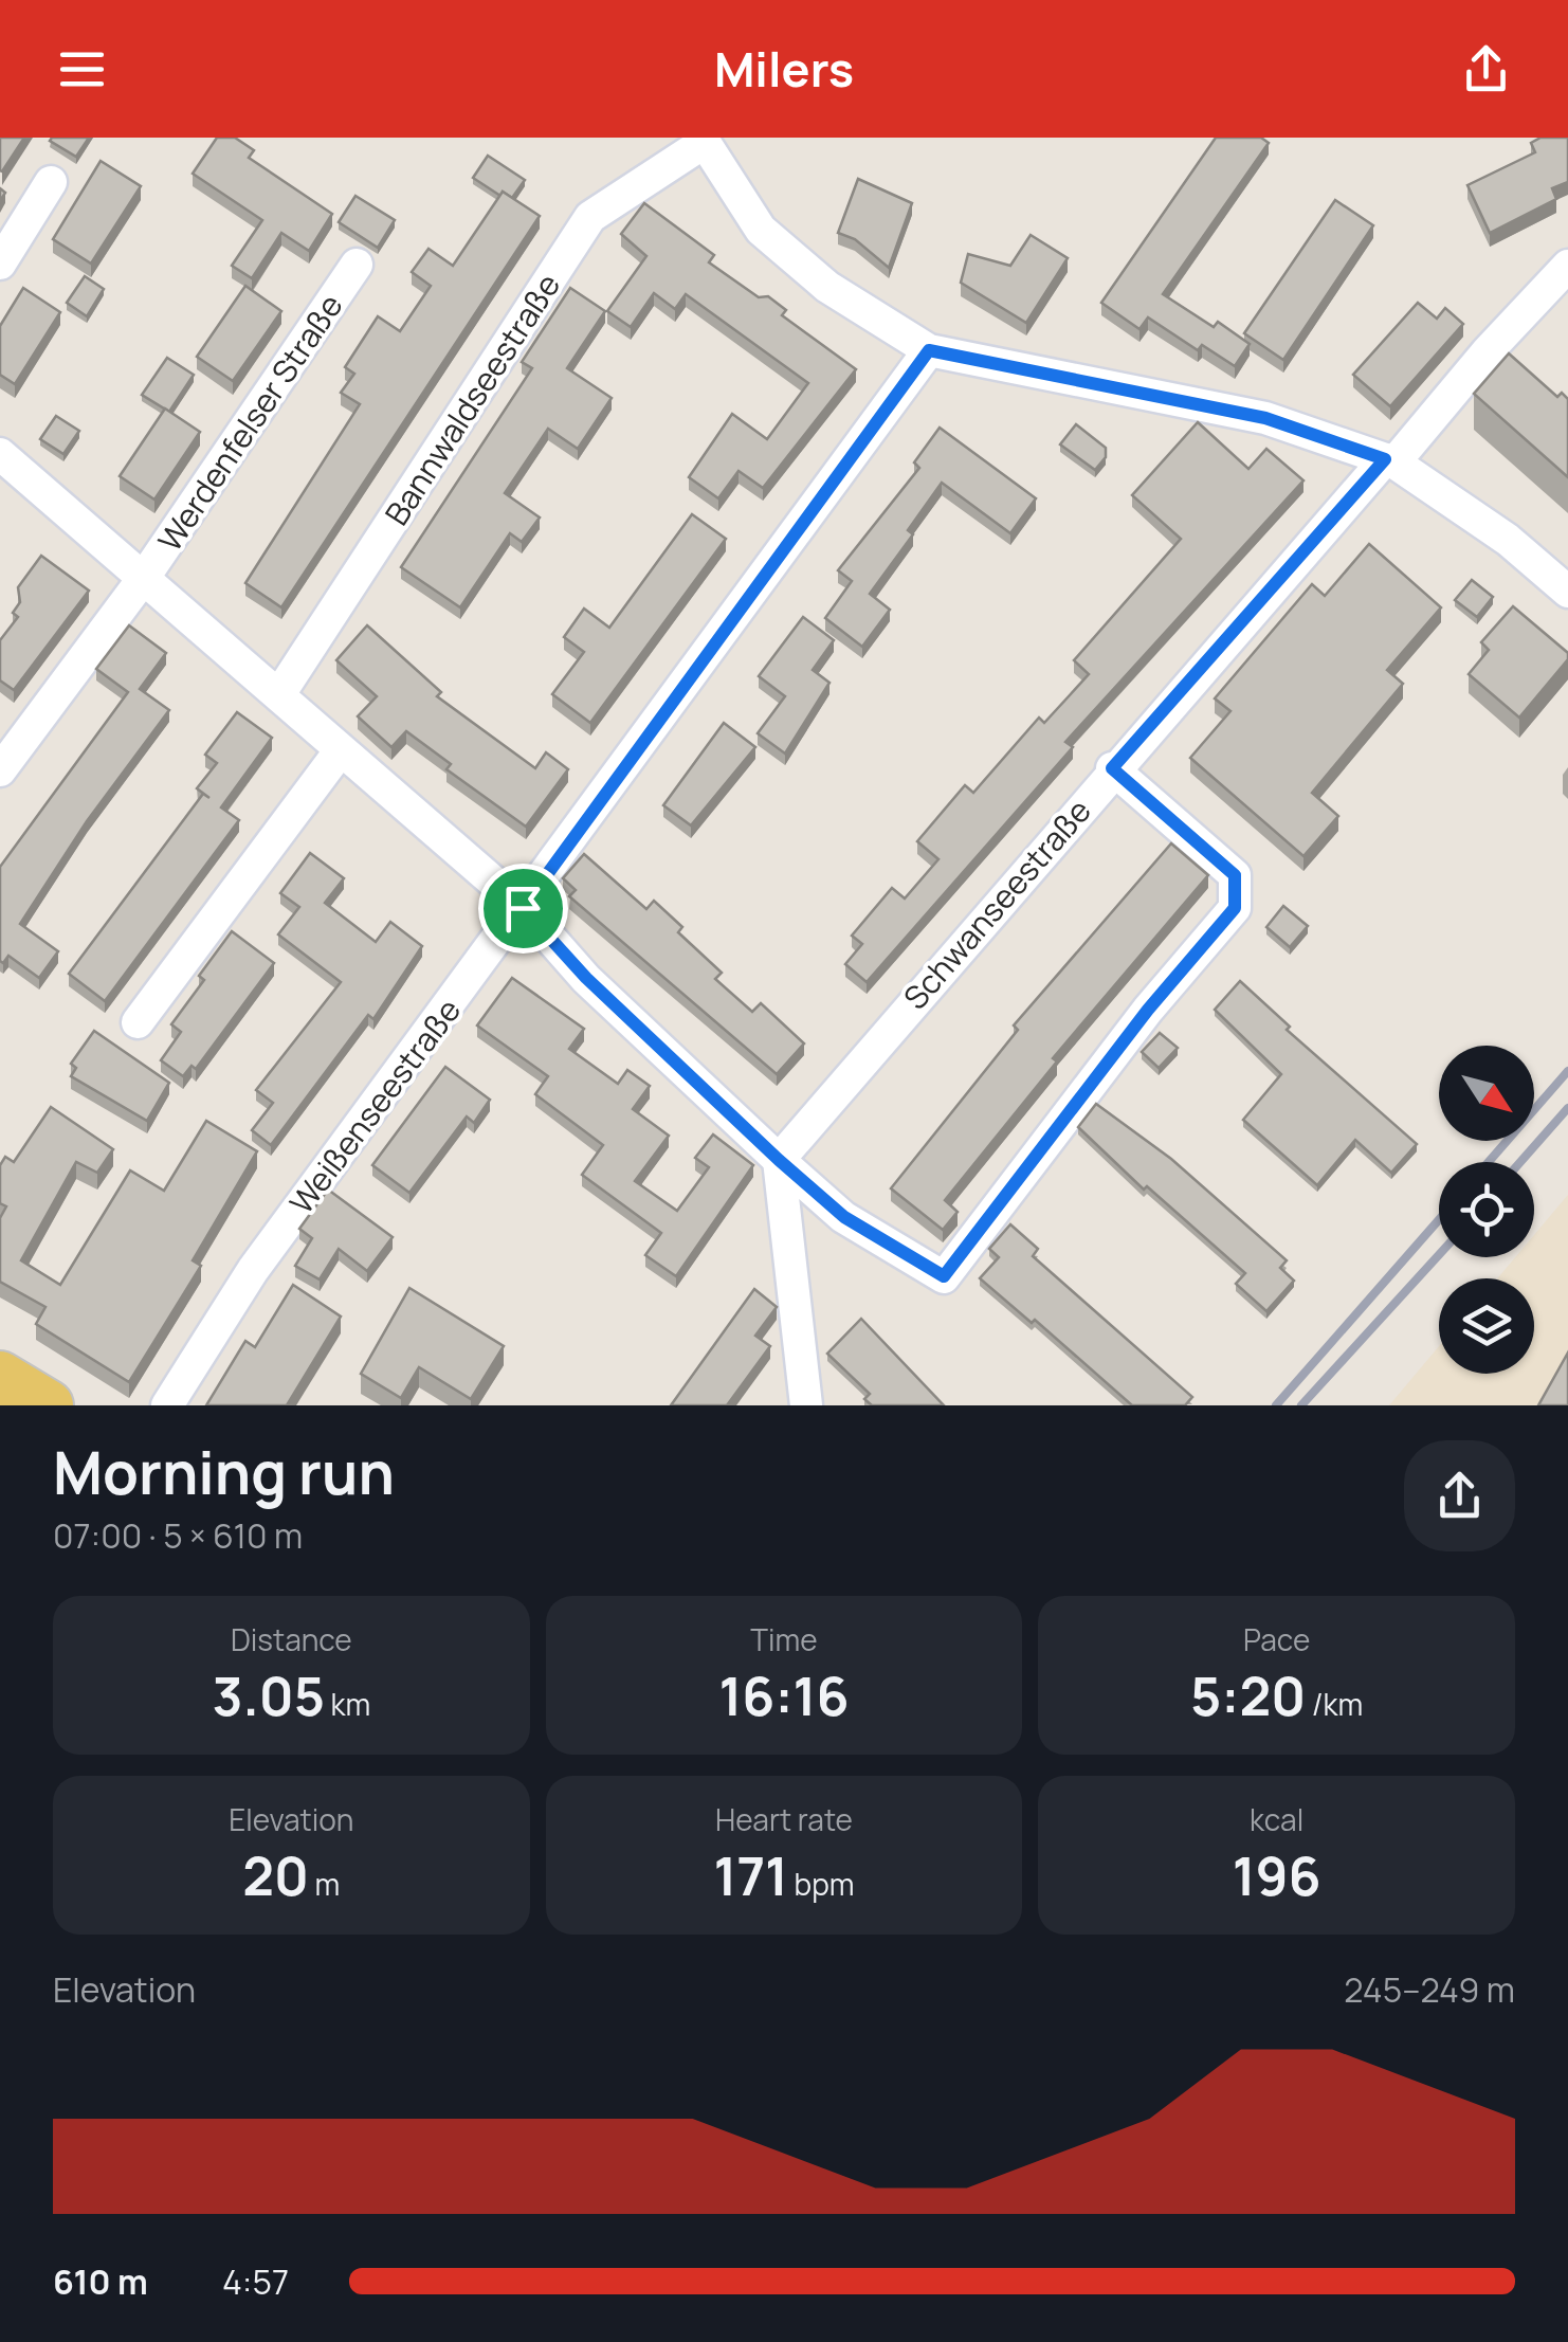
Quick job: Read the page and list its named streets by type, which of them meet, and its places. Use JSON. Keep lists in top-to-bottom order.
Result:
{
  "streets": {
    "street": [
      "Bannwaldseestraße",
      "Werdenfelser Straße",
      "Schwanseestraße",
      "Weißenseestraße"
    ]
  },
  "crossings": [
    ["Bannwaldseestraße", "Werdenfelser Straße"],
    ["Werdenfelser Straße", "Schwanseestraße"],
    ["Werdenfelser Straße", "Weißenseestraße"]
  ],
  "north": "bottom right",
  "page": {
    "header": "Milers",
    "heading": ["Morning run", "07:00 · 5 × 610 m"],
    "stats": [
      ["Distance", "3.05 km"],
      ["Time", "16:16"],
      ["Pace", "5:20 /km"],
      ["Elevation", "20 m"],
      ["Heart rate", "171 bpm"],
      ["kcal", "196"]
    ],
    "chart": ["Elevation", "245–249 m"],
    "list": [
      {
        "name": "610 m",
        "note": "4:57"
      }
    ]
  }
}
